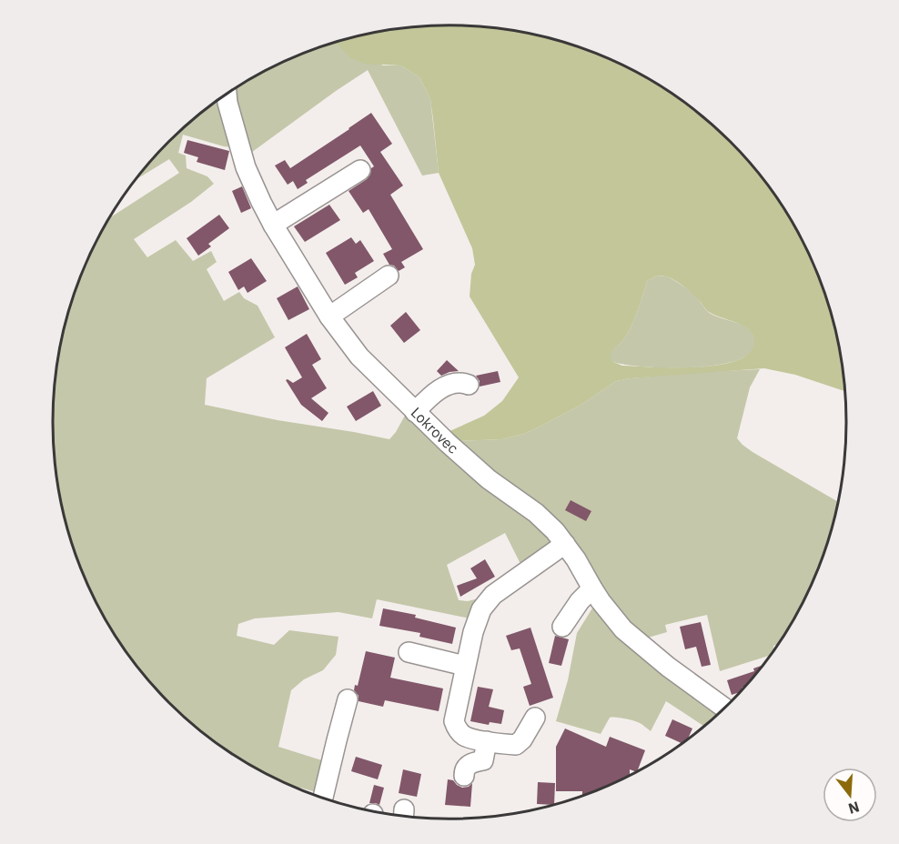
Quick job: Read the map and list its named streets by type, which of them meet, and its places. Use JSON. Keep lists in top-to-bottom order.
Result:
{
  "streets": {
    "street": ["Lokrovec"]
  },
  "north": "bottom"
}
